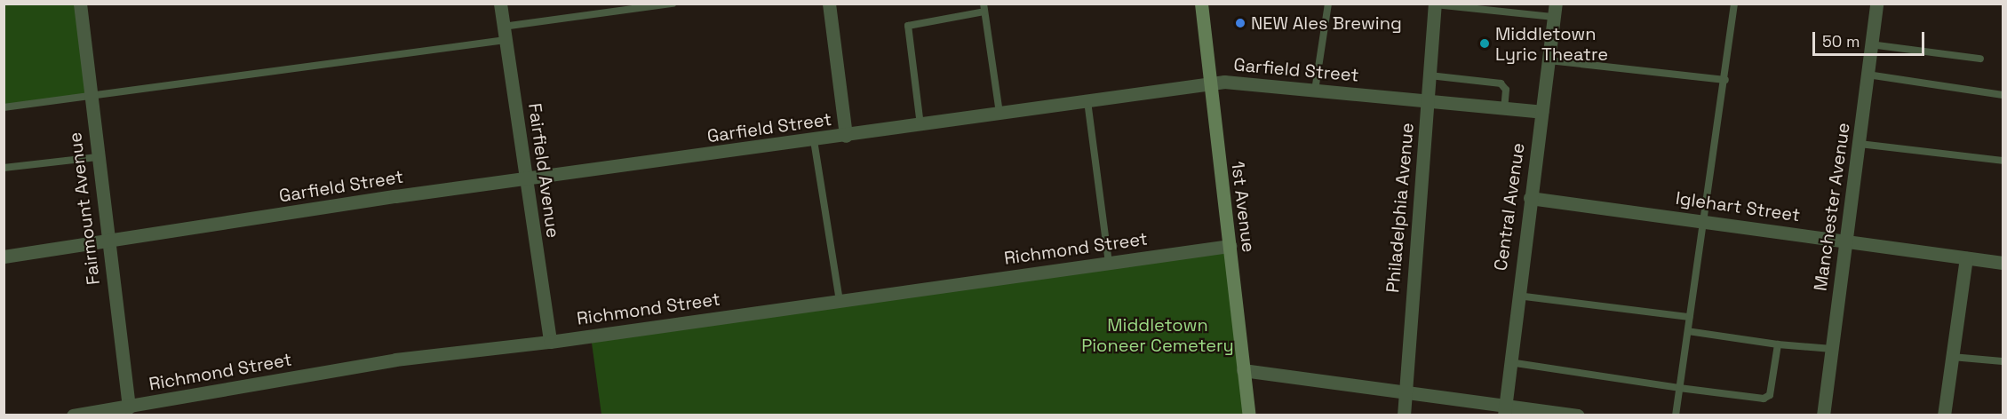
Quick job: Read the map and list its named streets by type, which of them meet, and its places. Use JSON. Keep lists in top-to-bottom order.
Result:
{
  "streets": {
    "main road": ["1st Avenue"],
    "street": [
      "Garfield Street",
      "Fairfield Avenue",
      "Central Avenue",
      "Iglehart Street",
      "Manchester Avenue",
      "Philadelphia Avenue",
      "Fairmount Avenue",
      "Richmond Street"
    ]
  },
  "crossings": [
    ["Garfield Street", "Fairfield Avenue"],
    ["Garfield Street", "1st Avenue"],
    ["Garfield Street", "Central Avenue"],
    ["Garfield Street", "Philadelphia Avenue"],
    ["Garfield Street", "Fairmount Avenue"],
    ["Fairfield Avenue", "Richmond Street"],
    ["1st Avenue", "Richmond Street"],
    ["Central Avenue", "Iglehart Street"],
    ["Iglehart Street", "Manchester Avenue"],
    ["Fairmount Avenue", "Richmond Street"]
  ],
  "parks": ["Middletown Pioneer Cemetery"],
  "places": ["NEW Ales Brewing", "Middletown Lyric Theatre"],
  "scale_bar": "50 m"
}
